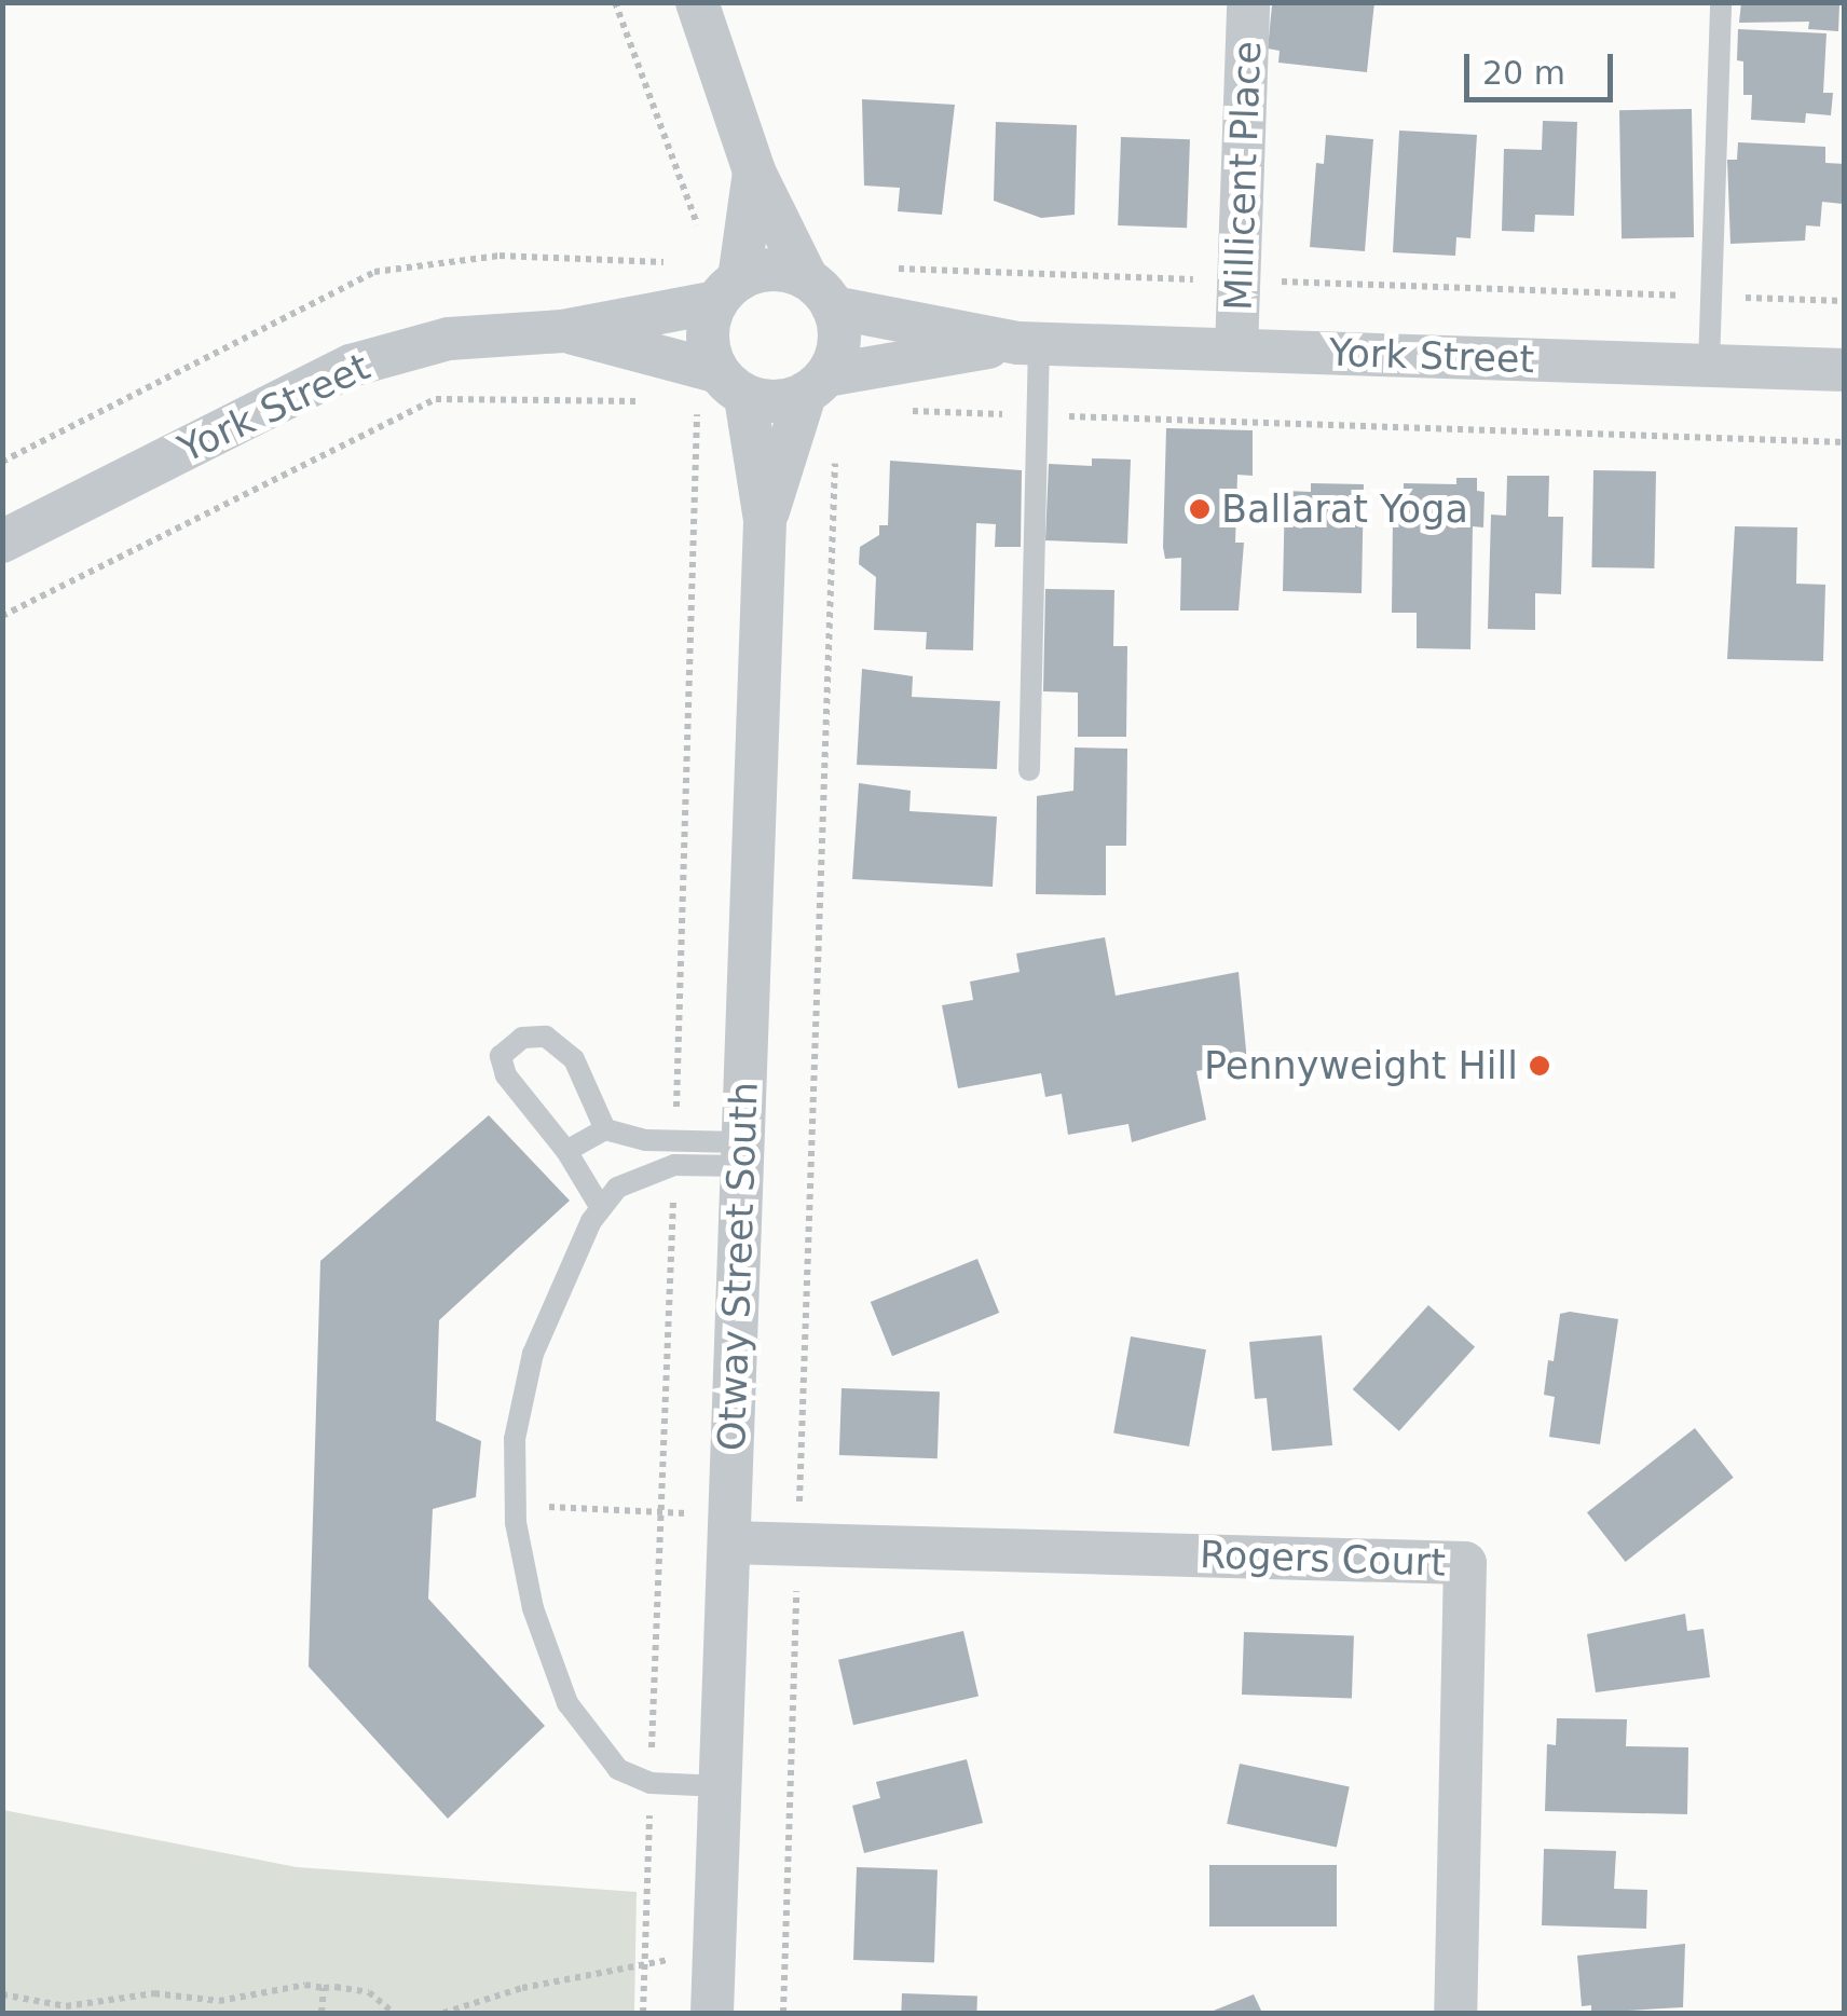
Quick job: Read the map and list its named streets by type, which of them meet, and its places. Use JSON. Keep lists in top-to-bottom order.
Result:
{
  "streets": {
    "street": [
      "Millicent Place",
      "York Street",
      "Otway Street South",
      "Rogers Court"
    ]
  },
  "crossings": [
    ["Millicent Place", "York Street"],
    ["York Street", "Otway Street South"],
    ["Otway Street South", "Rogers Court"]
  ],
  "places": ["Ballarat Yoga", "Pennyweight Hill"],
  "scale_bar": "20 m"
}
